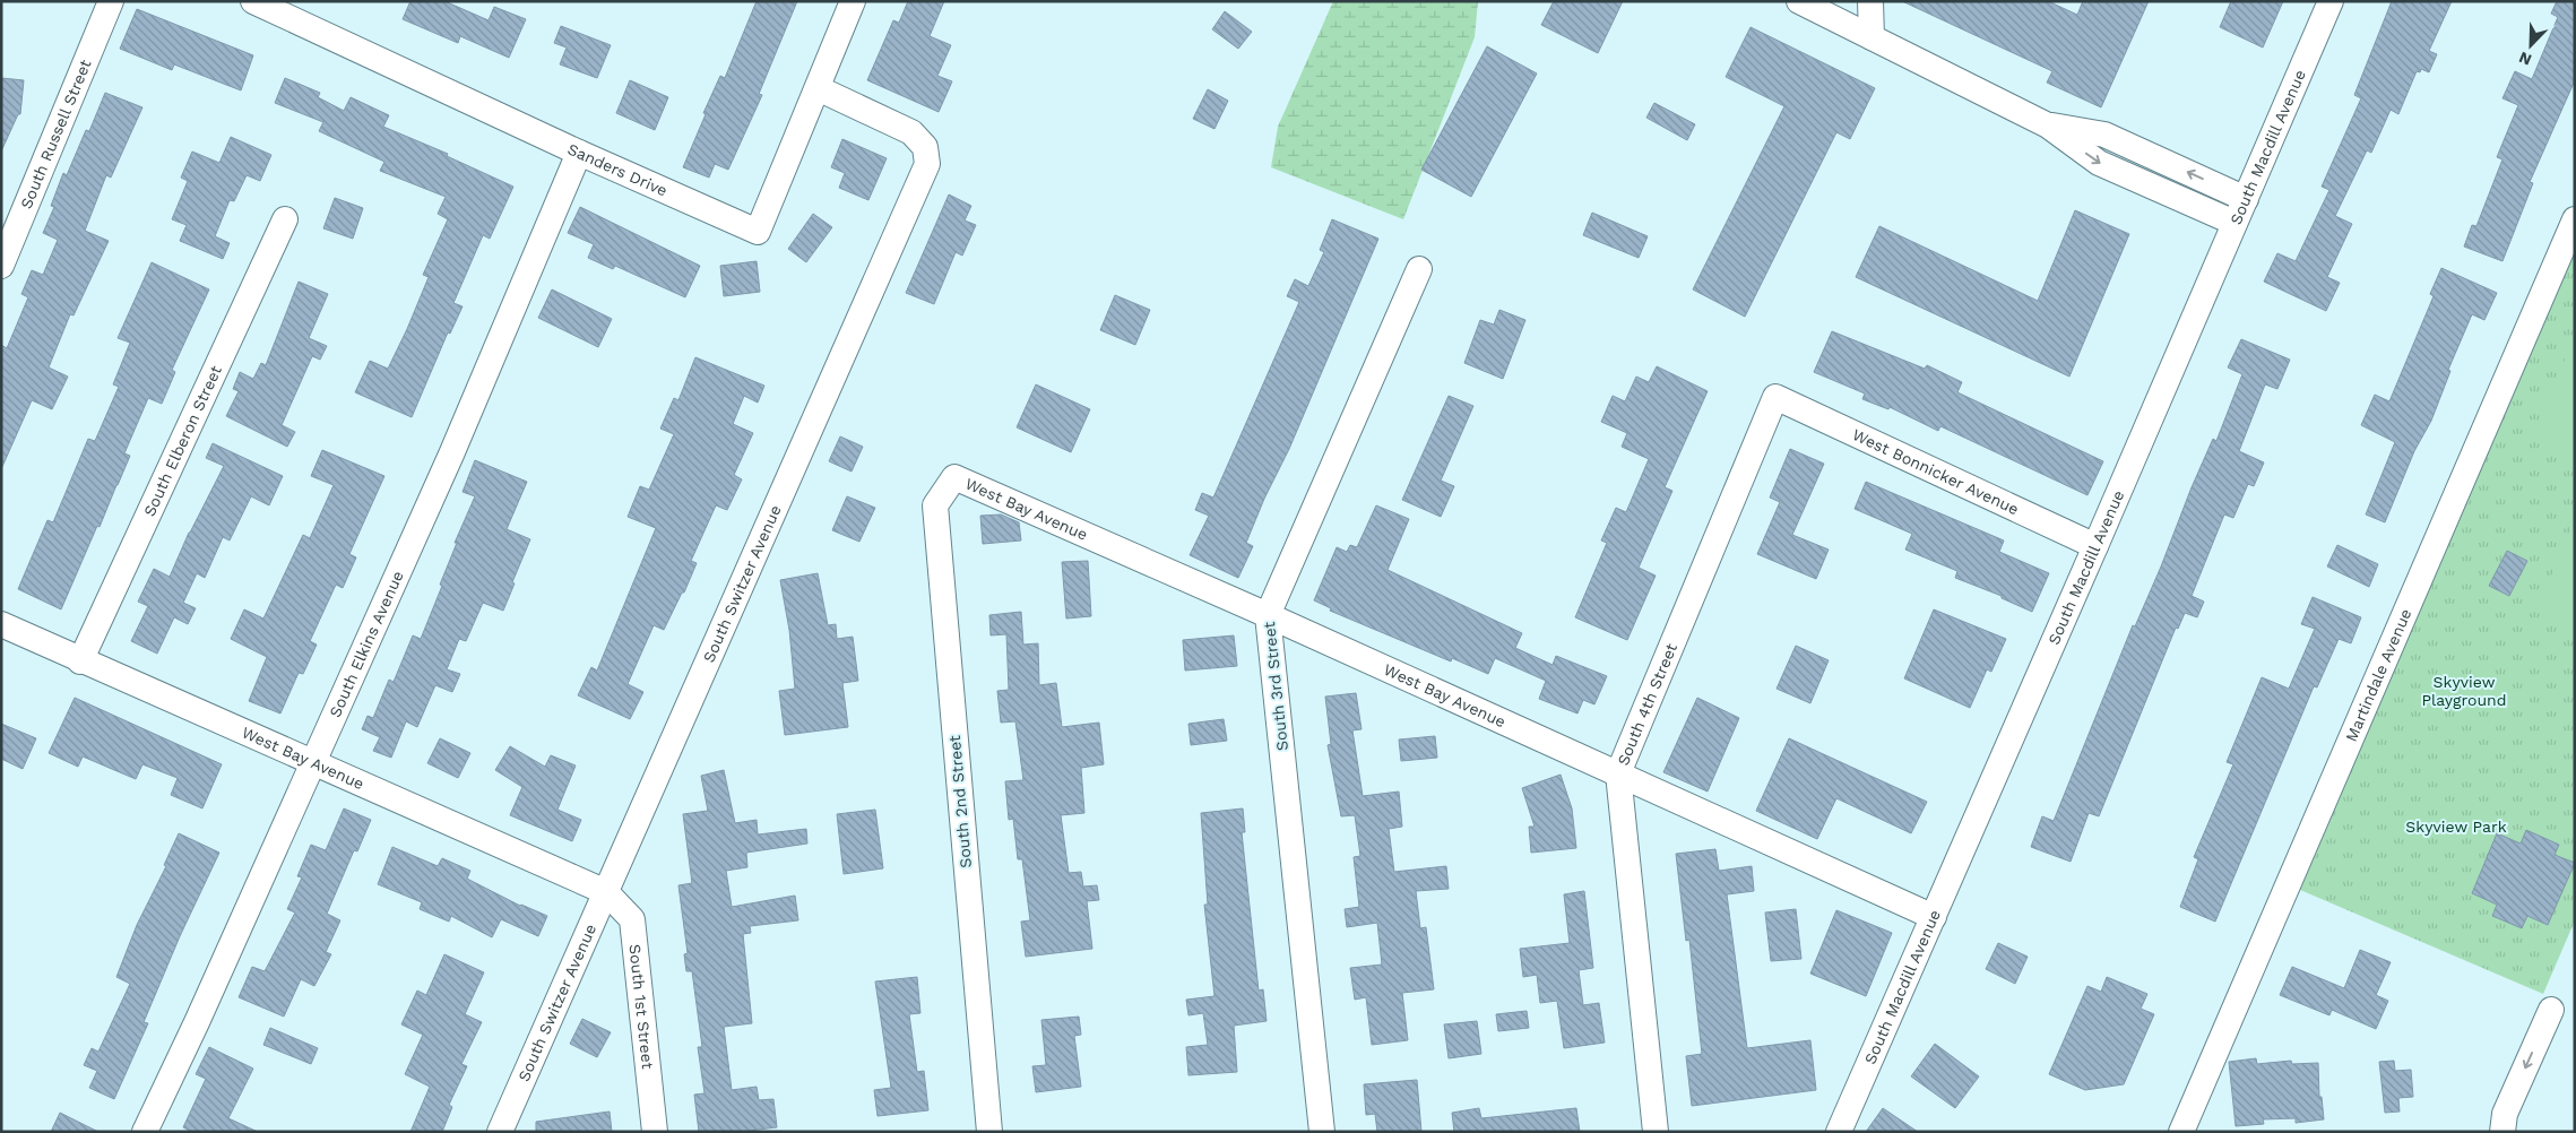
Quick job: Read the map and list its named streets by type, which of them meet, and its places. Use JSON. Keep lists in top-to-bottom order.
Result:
{
  "streets": {
    "street": [
      "South Russell Street",
      "South Macdill Avenue",
      "Sanders Drive",
      "South Elberon Street",
      "West Bonnicker Avenue",
      "West Bay Avenue",
      "South Switzer Avenue",
      "South Elkins Avenue",
      "Martindale Avenue",
      "South 3rd Street",
      "South 4th Street",
      "South 2nd Street",
      "South 1st Street"
    ]
  },
  "crossings": [
    ["South Macdill Avenue", "West Bonnicker Avenue"],
    ["South Macdill Avenue", "West Bay Avenue"],
    ["Sanders Drive", "South Switzer Avenue"],
    ["Sanders Drive", "South Elkins Avenue"],
    ["South Elberon Street", "West Bay Avenue"],
    ["West Bonnicker Avenue", "South 4th Street"],
    ["West Bay Avenue", "South Switzer Avenue"],
    ["West Bay Avenue", "South Elkins Avenue"],
    ["West Bay Avenue", "South 3rd Street"],
    ["West Bay Avenue", "South 4th Street"],
    ["West Bay Avenue", "South 2nd Street"],
    ["West Bay Avenue", "South 1st Street"],
    ["South Switzer Avenue", "South 1st Street"]
  ],
  "parks": ["Skyview Playground", "Skyview Park"],
  "north": "bottom left"
}
